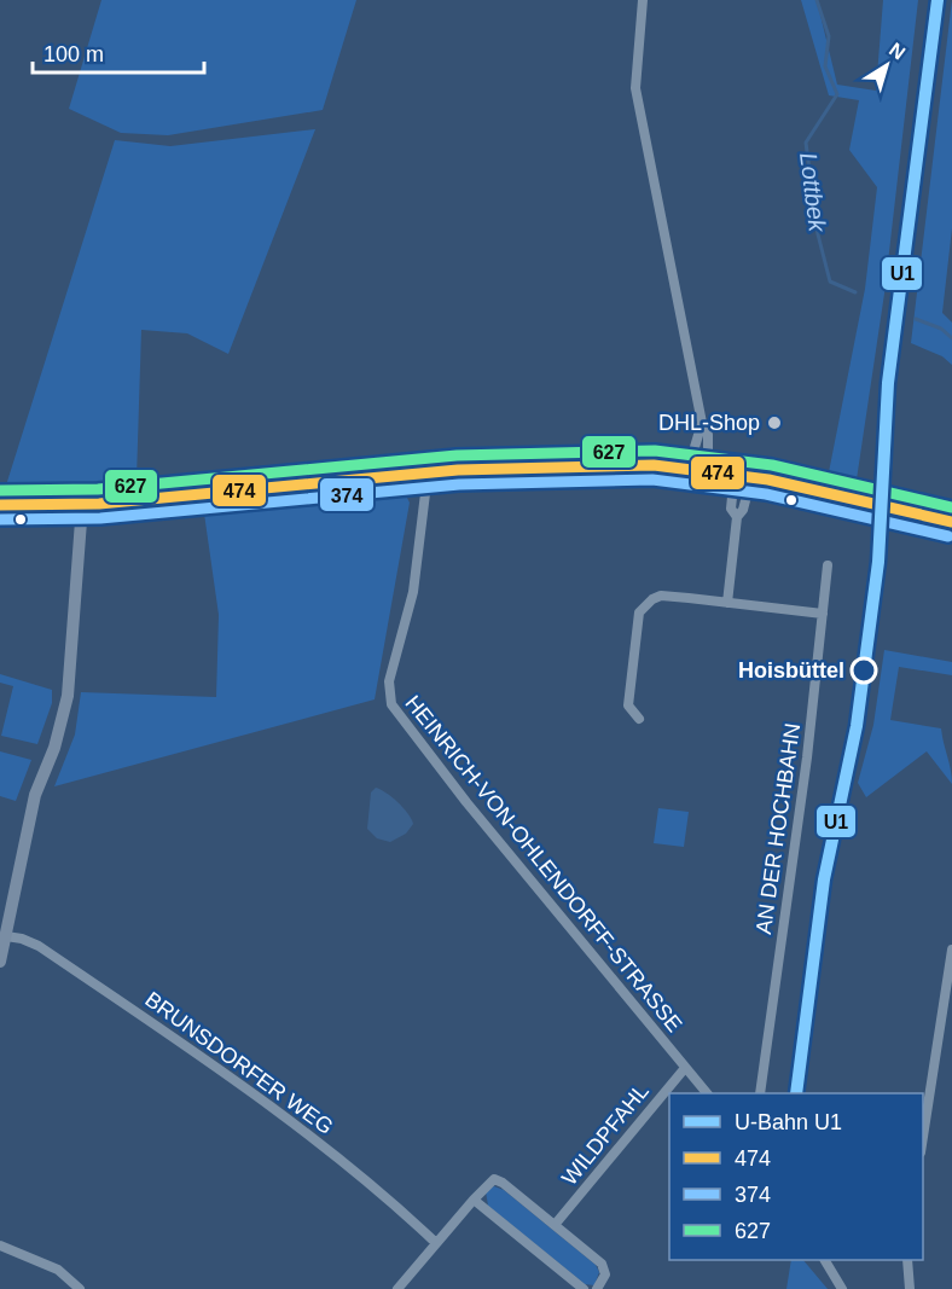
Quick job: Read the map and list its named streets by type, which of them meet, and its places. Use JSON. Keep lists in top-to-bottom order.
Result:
{
  "streets": {
    "street": [
      "AN DER HOCHBAHN",
      "HEINRICH-VON-OHLENDORFF-STRASSE",
      "BRUNSDORFER WEG",
      "WILDPFAHL"
    ]
  },
  "crossings": [
    ["HEINRICH-VON-OHLENDORFF-STRASSE", "WILDPFAHL"]
  ],
  "water": ["Lottbek"],
  "places": ["DHL-Shop", "Hoisbüttel"],
  "lines": [
    "metro line U1",
    "transit line 627",
    "transit line 474",
    "transit line 374"
  ],
  "legend": [
    "U-Bahn U1",
    "474",
    "374",
    "627"
  ],
  "scale_bar": "100 m",
  "north": "top right"
}
